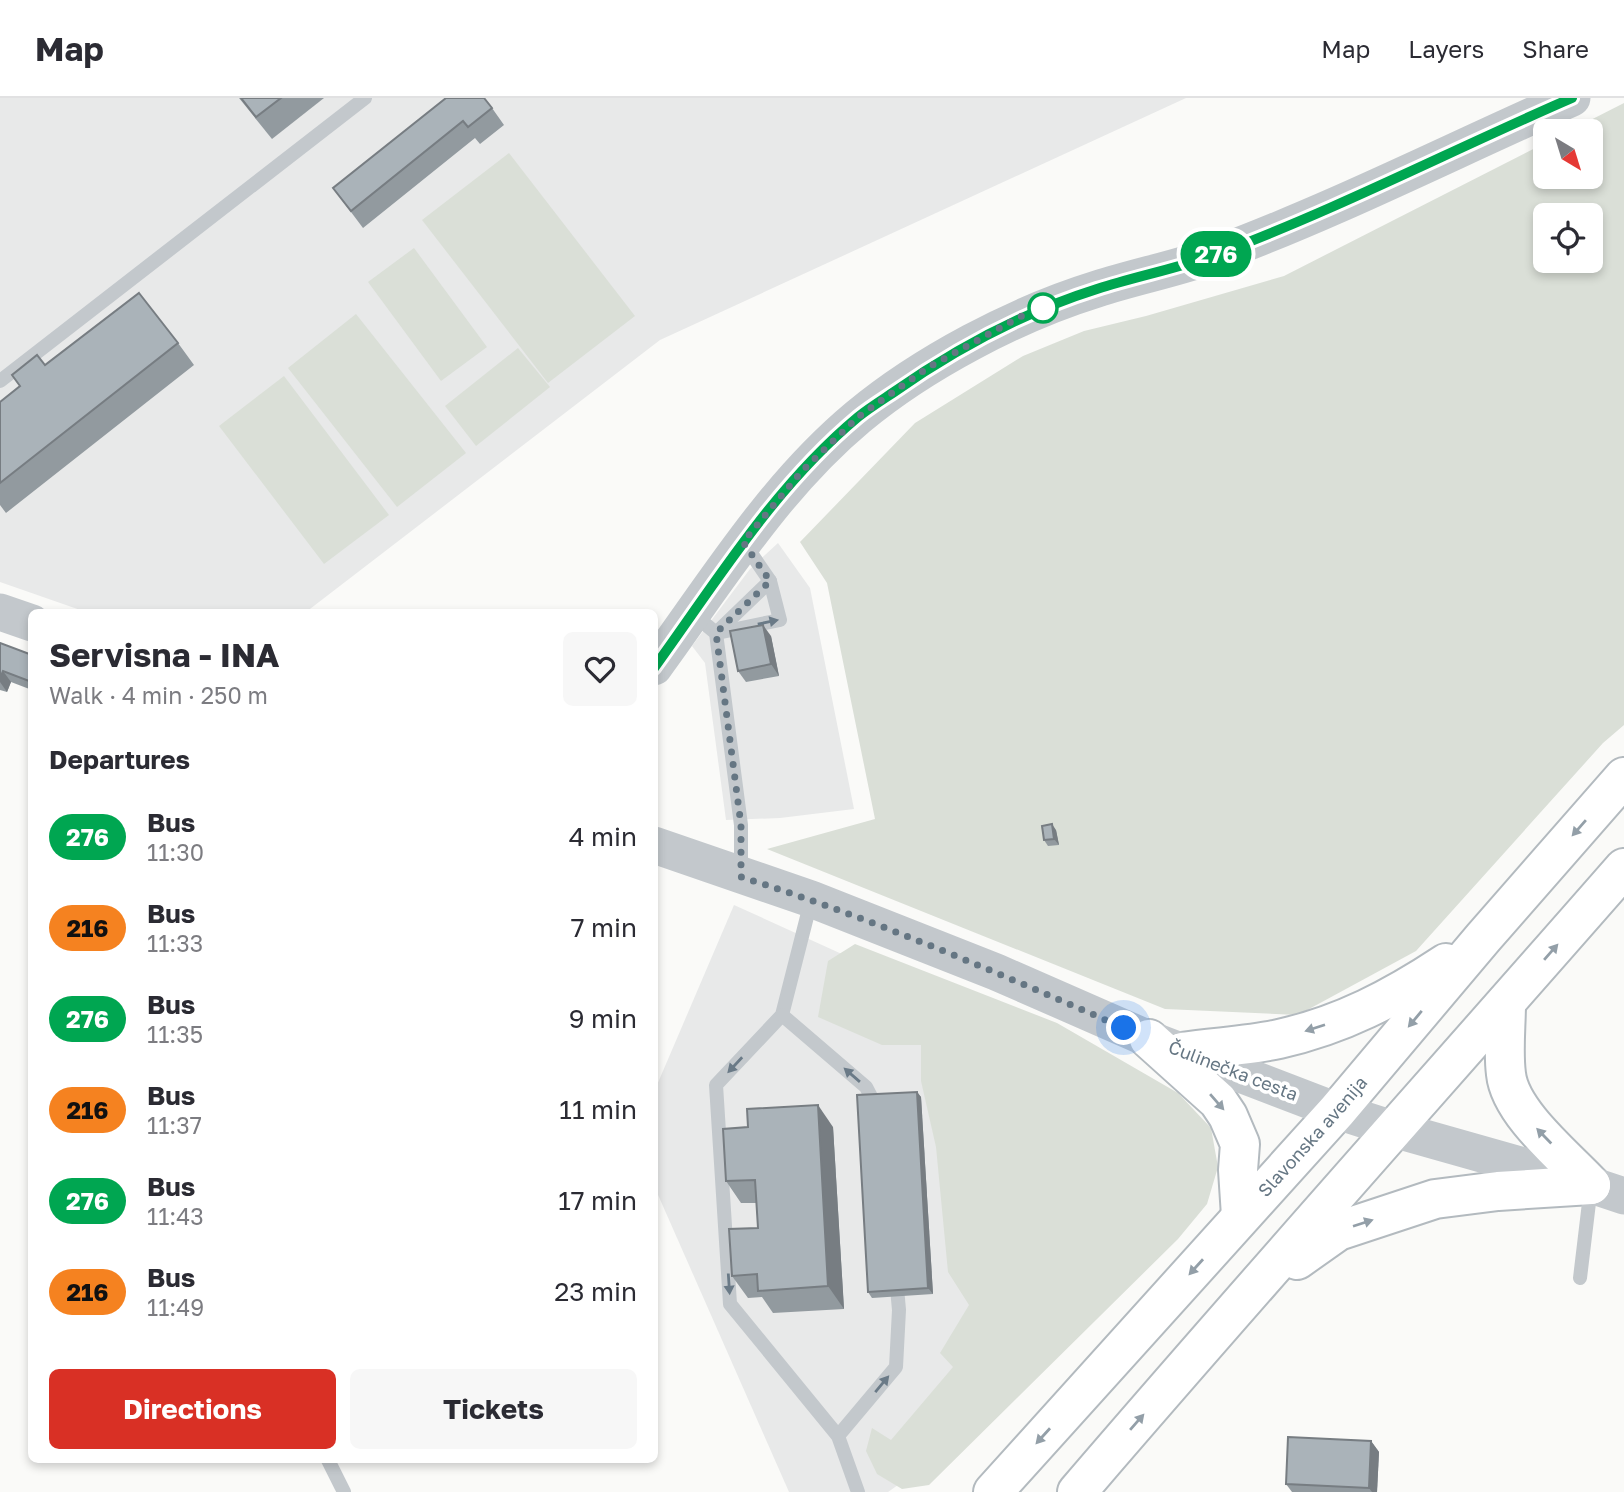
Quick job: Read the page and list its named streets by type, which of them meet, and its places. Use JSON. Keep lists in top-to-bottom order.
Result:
{
  "streets": {
    "main road": ["Slavonska avenija"],
    "street": ["Čulinečka cesta"]
  },
  "crossings": [
    ["Čulinečka cesta", "Slavonska avenija"]
  ],
  "lines": ["bus line 276"],
  "north": "bottom right",
  "page": {
    "header": "Map",
    "nav": ["Map", "Layers", "Share"],
    "on_map": "276",
    "heading": [
      ["Servisna - INA", "Walk · 4 min · 250 m"],
      "Departures"
    ],
    "list": [
      {
        "mark": "276",
        "name": "Bus",
        "note": "11:30",
        "value": "4 min"
      },
      {
        "mark": "216",
        "name": "Bus",
        "note": "11:33",
        "value": "7 min"
      },
      {
        "mark": "276",
        "name": "Bus",
        "note": "11:35",
        "value": "9 min"
      },
      {
        "mark": "216",
        "name": "Bus",
        "note": "11:37",
        "value": "11 min"
      },
      {
        "mark": "276",
        "name": "Bus",
        "note": "11:43",
        "value": "17 min"
      },
      {
        "mark": "216",
        "name": "Bus",
        "note": "11:49",
        "value": "23 min"
      }
    ],
    "buttons": ["Directions", "Tickets"]
  }
}
